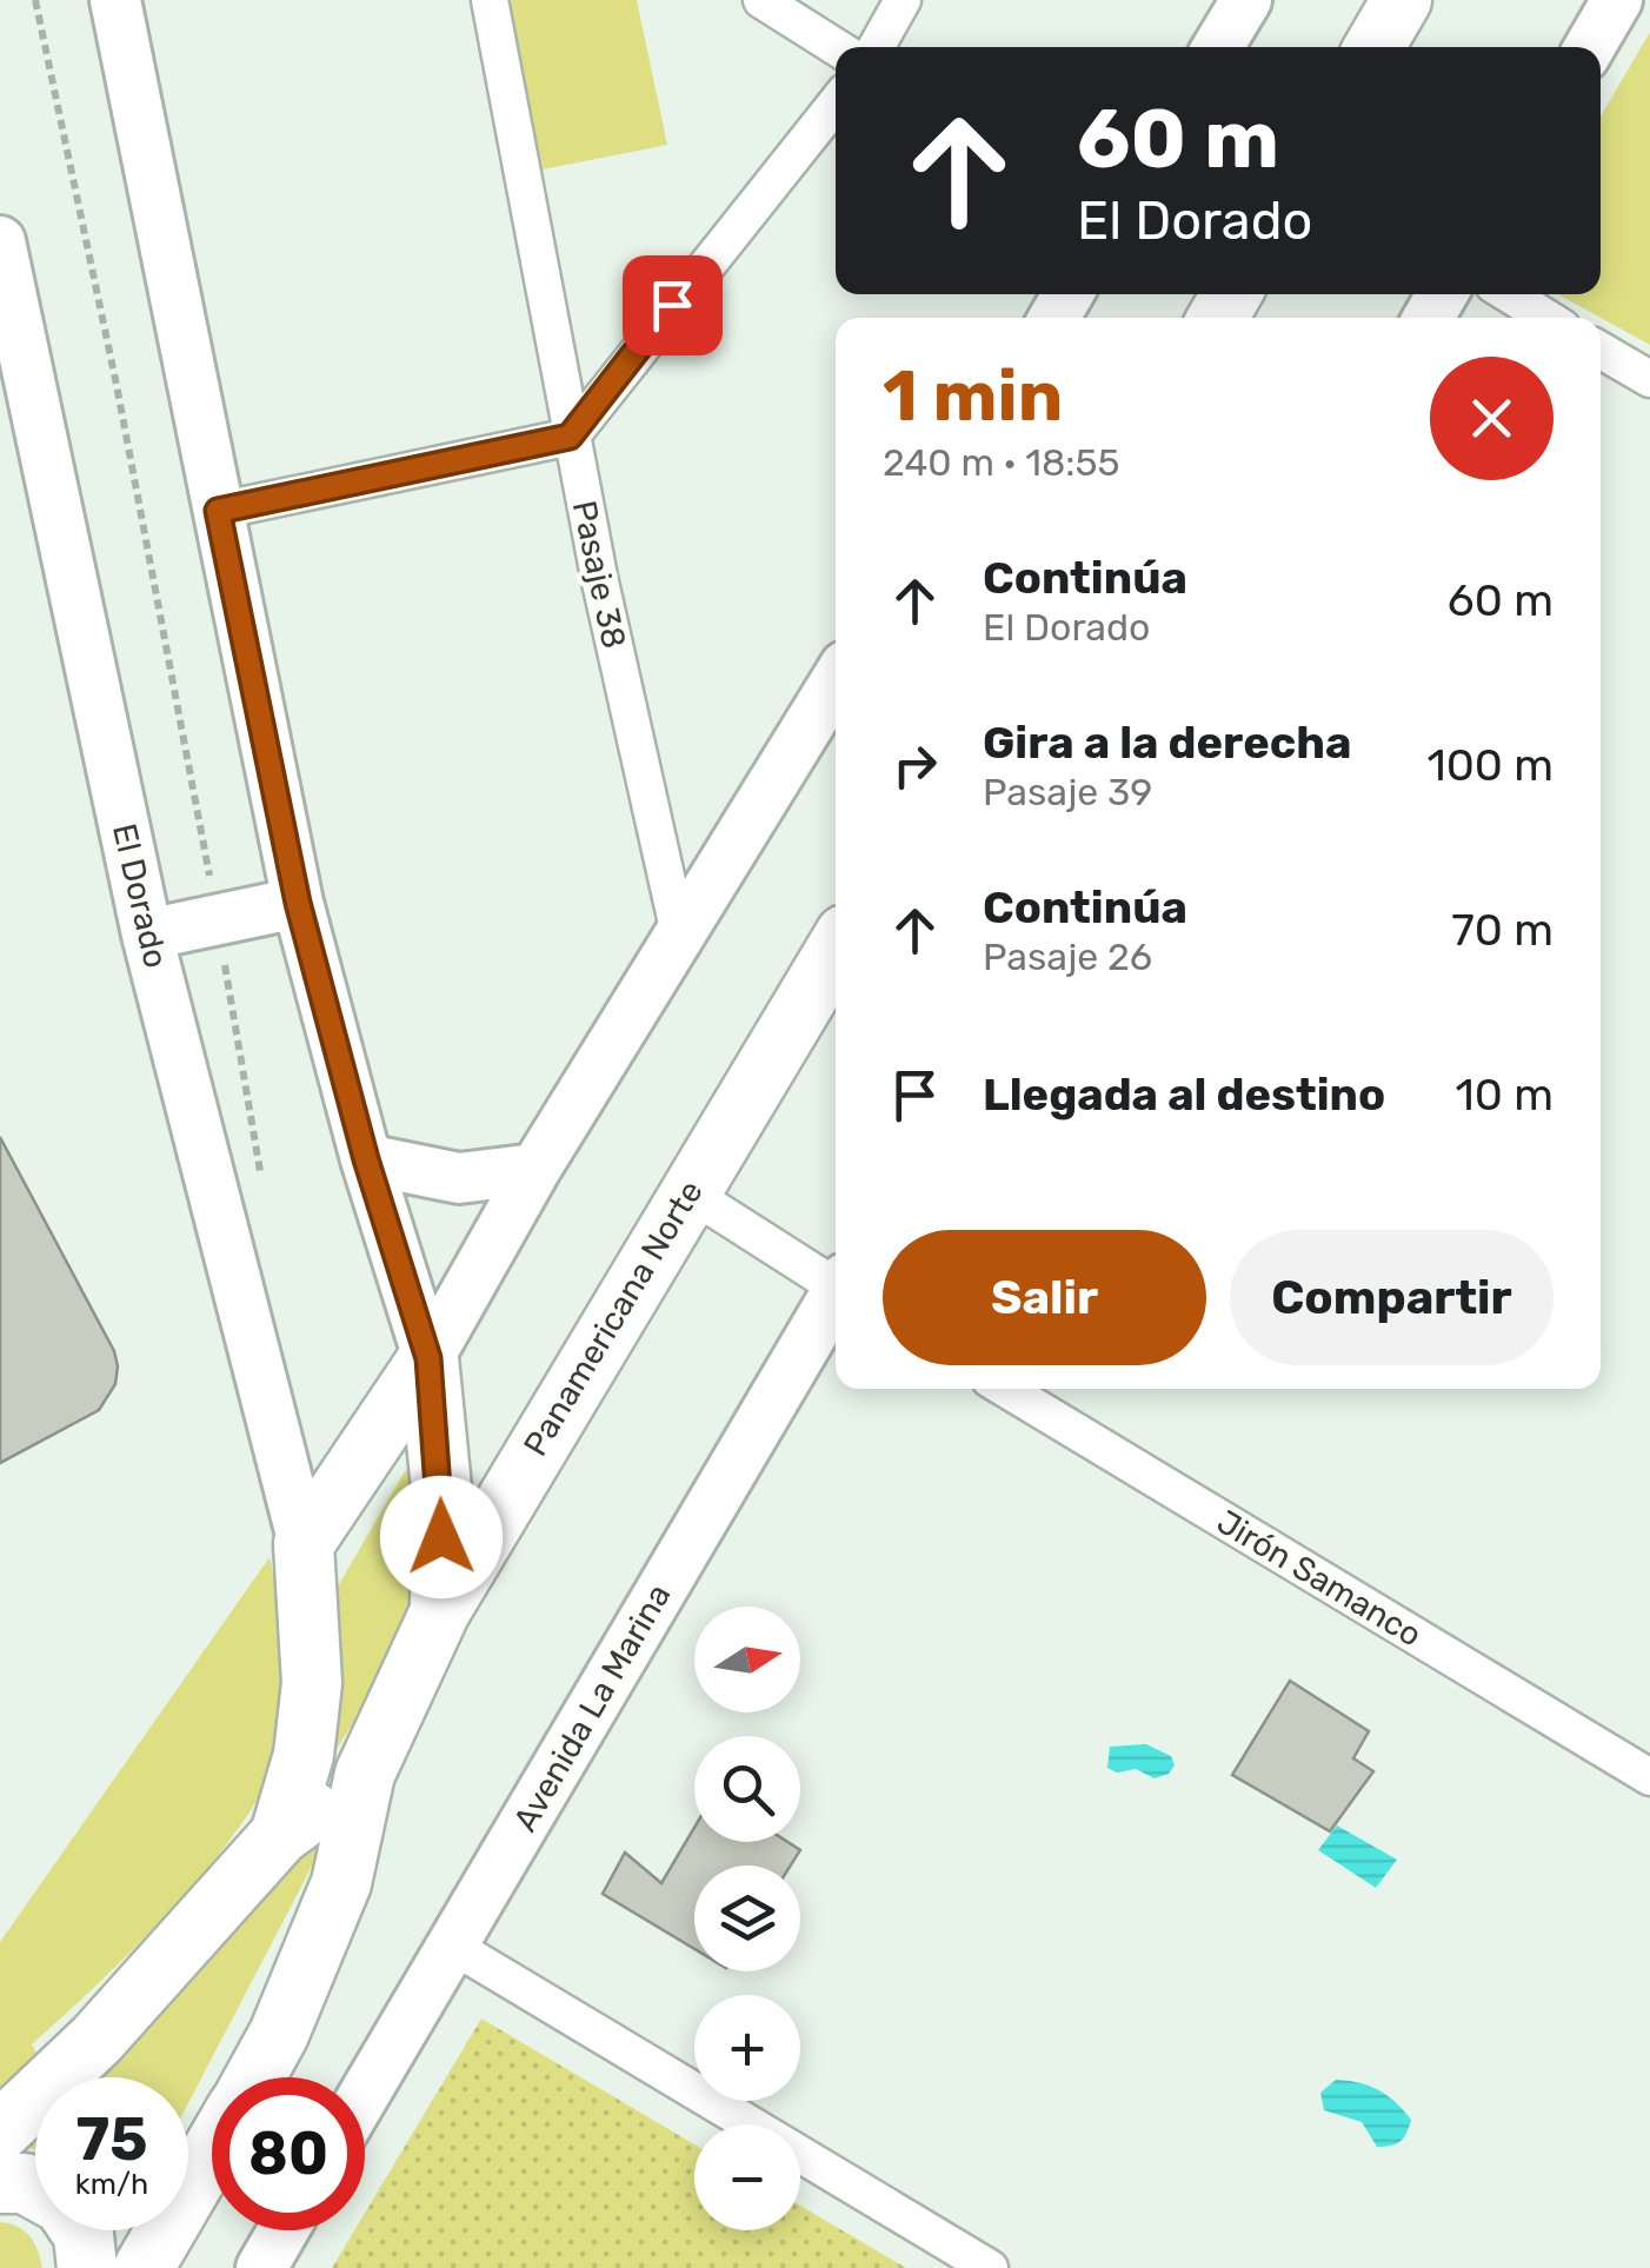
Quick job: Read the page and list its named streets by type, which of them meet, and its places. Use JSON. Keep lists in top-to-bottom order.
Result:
{
  "streets": {
    "highway": ["Panamericana Norte"],
    "main road": ["El Dorado", "Avenida La Marina"],
    "street": ["Pasaje 38", "Jirón Samanco"]
  },
  "north": "right",
  "page": {
    "turn": ["60 m", "El Dorado"],
    "heading": ["1 min", "240 m · 18:55"],
    "list": [
      {
        "name": "Continúa",
        "note": "El Dorado",
        "value": "60 m"
      },
      {
        "name": "Gira a la derecha",
        "note": "Pasaje 39",
        "value": "100 m"
      },
      {
        "name": "Continúa",
        "note": "Pasaje 26",
        "value": "70 m"
      },
      {
        "name": "Llegada al destino",
        "value": "10 m"
      }
    ],
    "buttons": ["Salir", "Compartir"],
    "map_buttons": ["+", "−"],
    "speed": "75 km/h",
    "limit": "80"
  }
}
